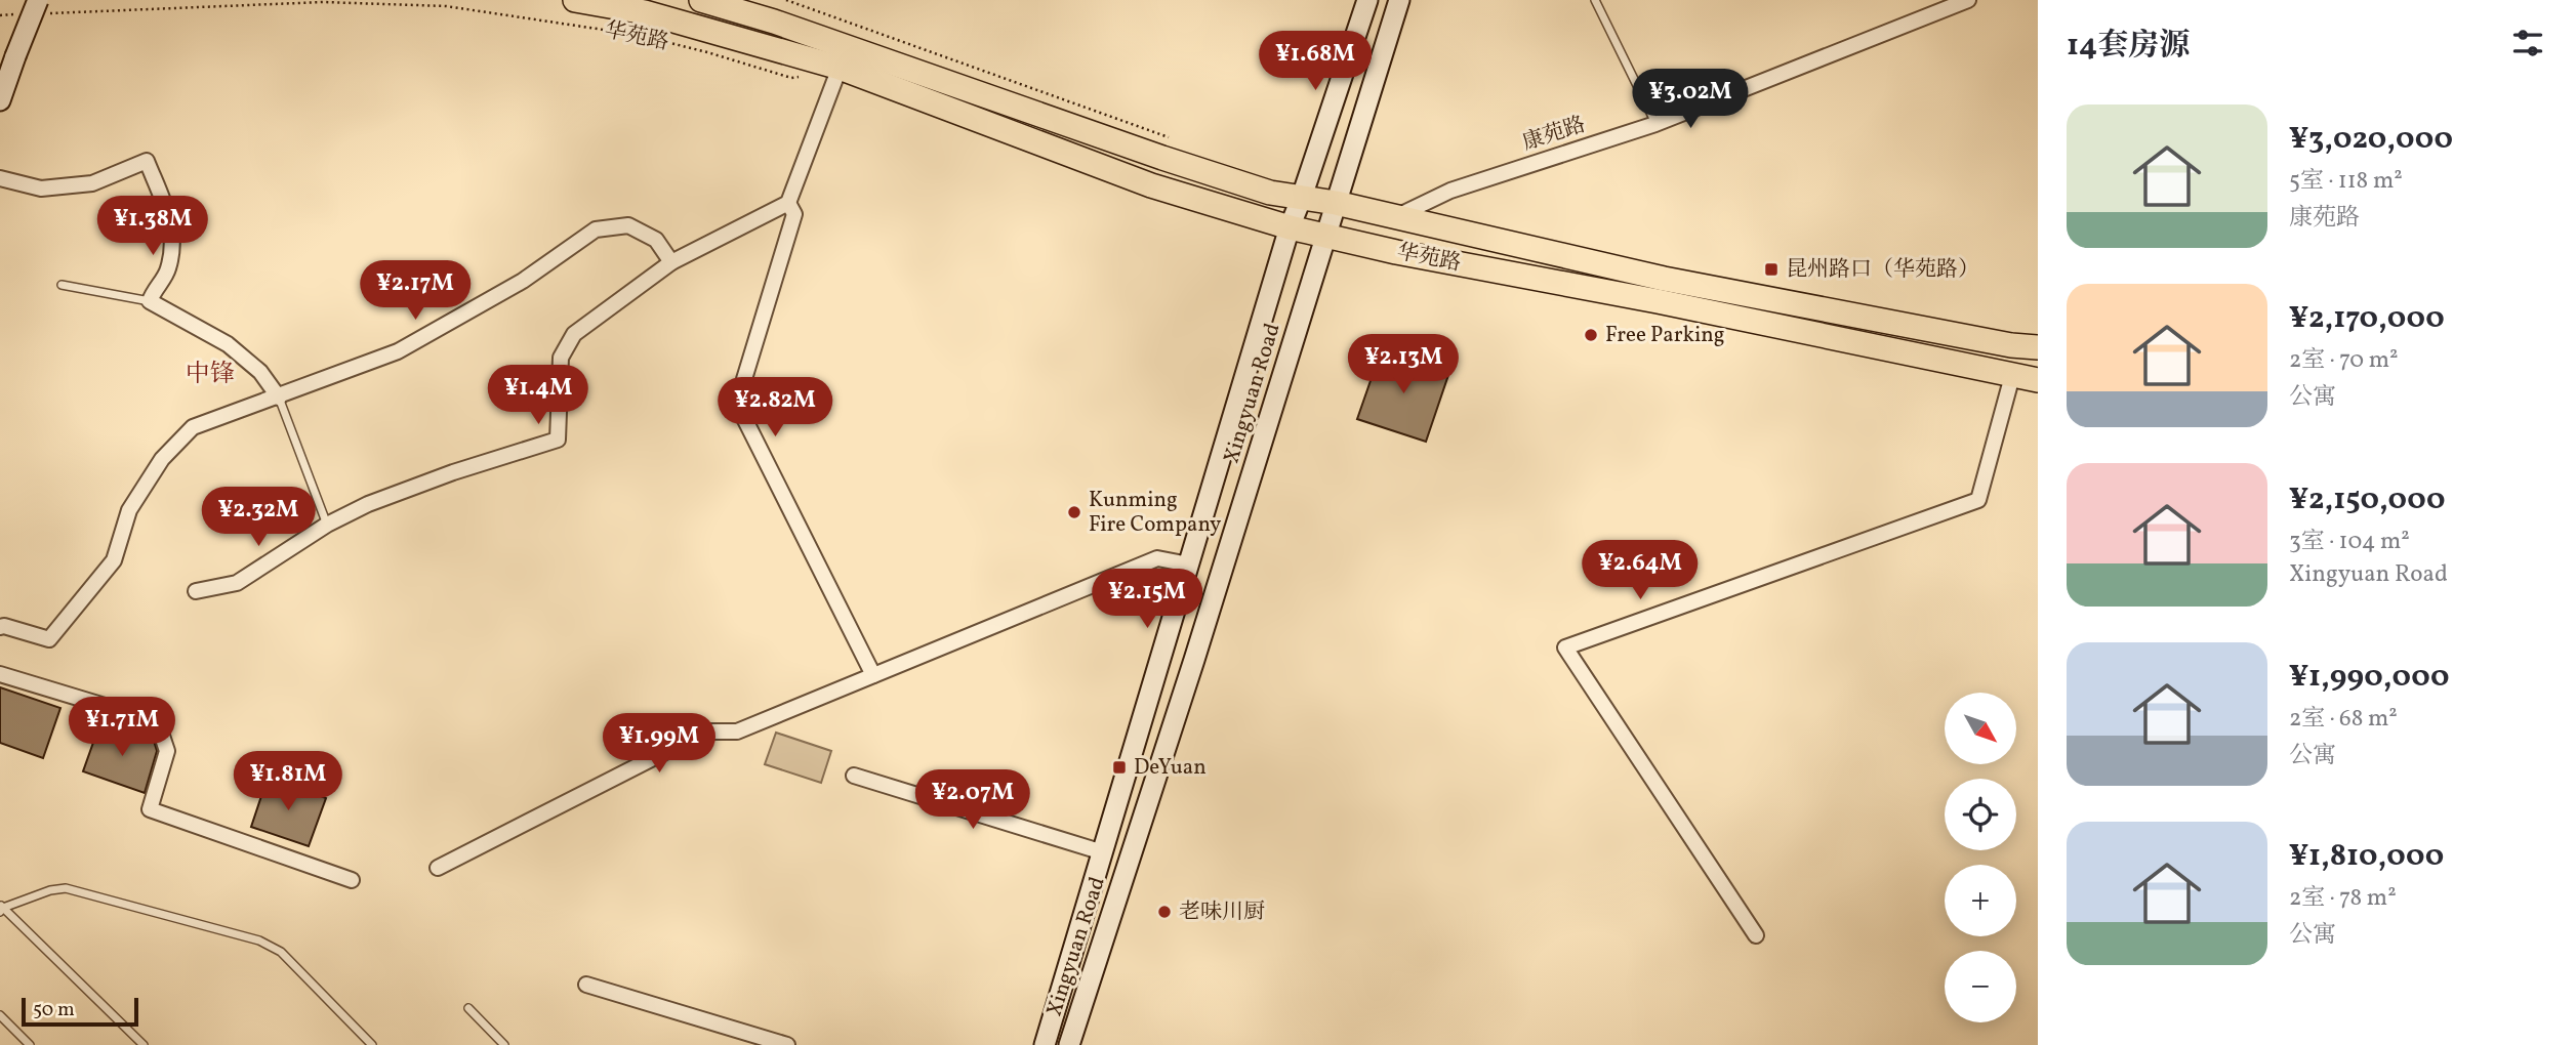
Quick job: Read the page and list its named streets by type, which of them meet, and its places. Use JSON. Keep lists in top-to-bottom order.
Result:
{
  "streets": {
    "main road": ["华苑路", "Xingyuan Road"],
    "street": ["康苑路"]
  },
  "crossings": [
    ["华苑路", "康苑路"],
    ["华苑路", "Xingyuan Road"]
  ],
  "districts": ["中锋"],
  "places": {
    "transit": ["昆州路口（华苑路）", "DeYuan"],
    "other": ["Free Parking", "Kunming Fire Company", "老味川厨"]
  },
  "scale_bar": "50 m",
  "north": "bottom right",
  "page": {
    "heading": "14套房源",
    "price": [
      "¥1.68M",
      "¥3.02M",
      "¥1.38M",
      "¥2.17M",
      "¥2.13M",
      "¥1.4M",
      "¥2.82M",
      "¥2.32M",
      "¥2.64M",
      "¥2.15M",
      "¥1.71M",
      "¥1.99M",
      "¥1.81M",
      "¥2.07M"
    ],
    "list": [
      {
        "name": "¥3,020,000",
        "note": "5室 · 118 m² · 康苑路"
      },
      {
        "name": "¥2,170,000",
        "note": "2室 · 70 m² · 公寓"
      },
      {
        "name": "¥2,150,000",
        "note": "3室 · 104 m² · Xingyuan Road"
      },
      {
        "name": "¥1,990,000",
        "note": "2室 · 68 m² · 公寓"
      },
      {
        "name": "¥1,810,000",
        "note": "2室 · 78 m² · 公寓"
      }
    ],
    "map_buttons": ["+", "−"],
    "scale": "50 m"
  }
}
